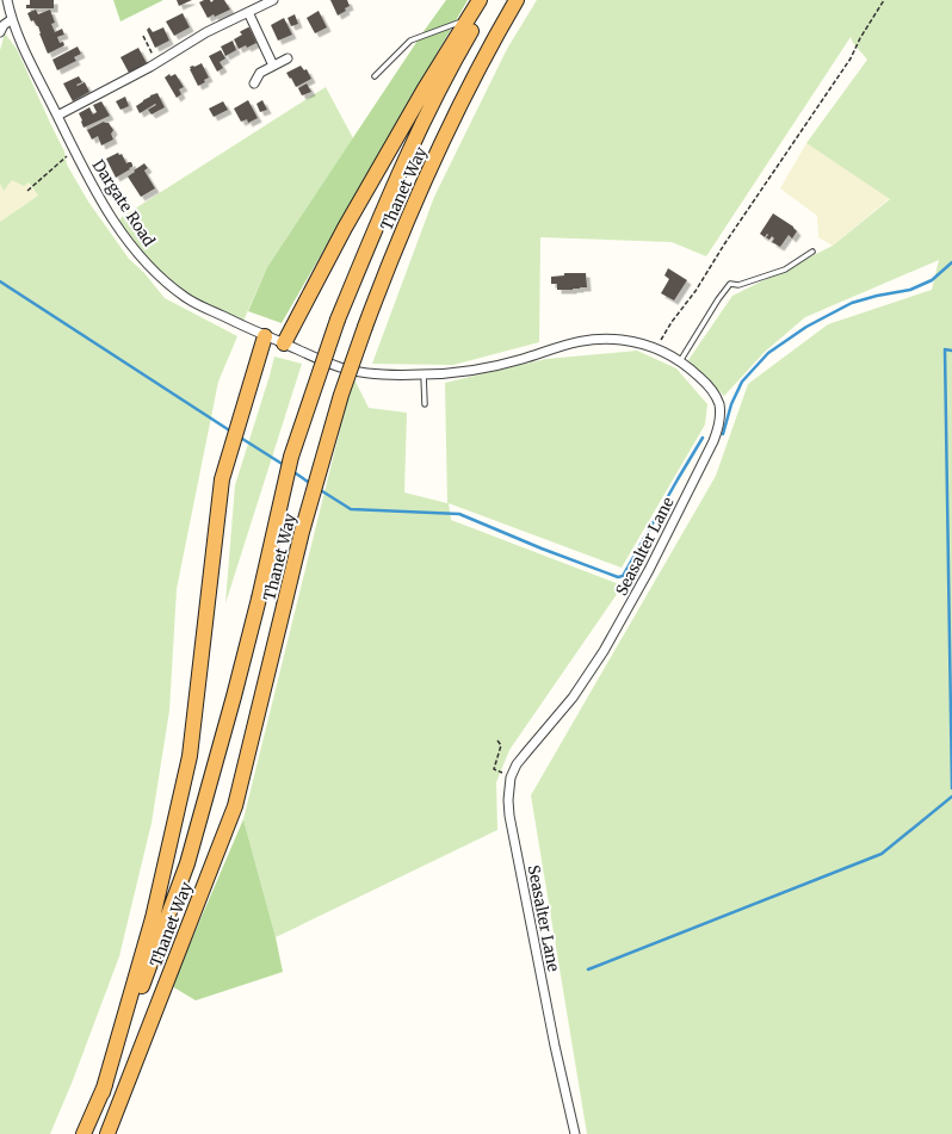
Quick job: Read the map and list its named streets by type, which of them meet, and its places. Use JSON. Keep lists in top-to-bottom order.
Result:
{
  "streets": {
    "highway": ["Thanet Way"],
    "street": ["Dargate Road", "Seasalter Lane"]
  },
  "crossings": [
    ["Dargate Road", "Seasalter Lane"]
  ]
}
